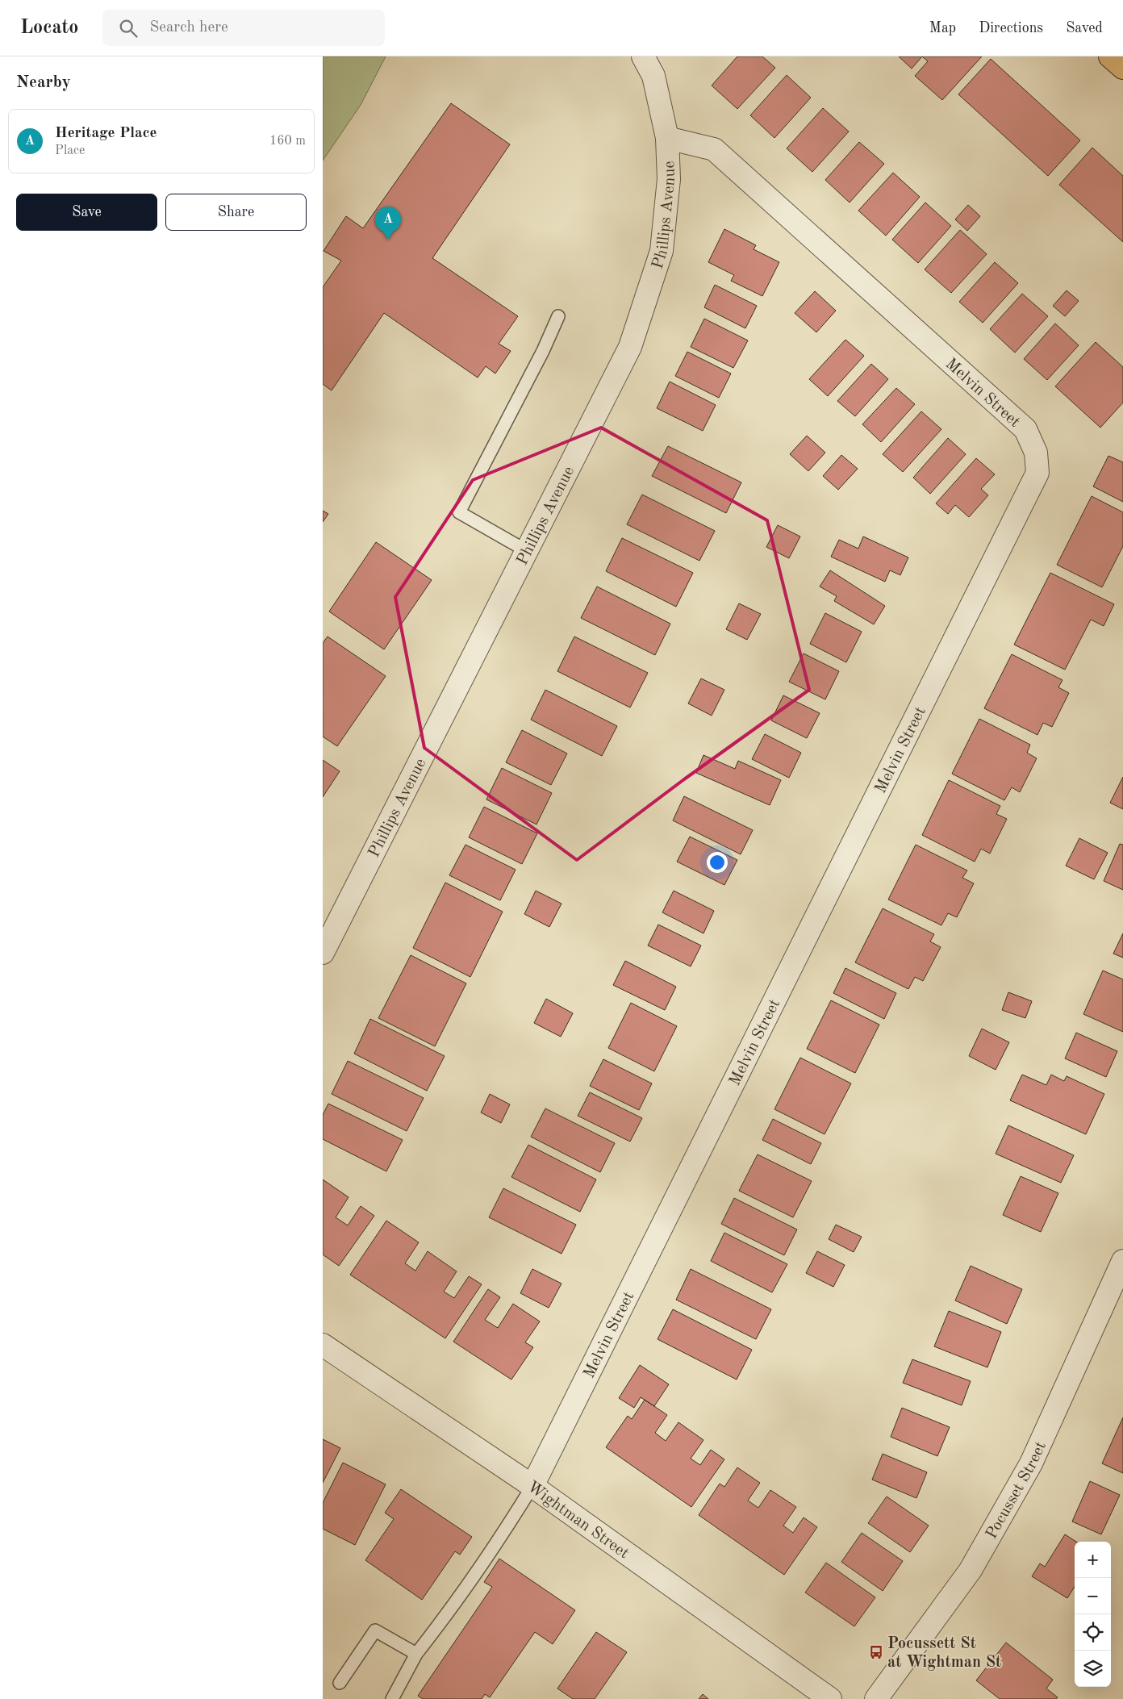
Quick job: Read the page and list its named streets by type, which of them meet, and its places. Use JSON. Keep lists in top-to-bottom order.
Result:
{
  "streets": {
    "street": [
      "Phillips Avenue",
      "Melvin Street",
      "Pocusset Street",
      "Wightman Street"
    ]
  },
  "crossings": [
    ["Phillips Avenue", "Melvin Street"],
    ["Melvin Street", "Wightman Street"]
  ],
  "places": {
    "bus stop": ["Pocussett St at Wightman St"]
  },
  "page": {
    "header": "Locato",
    "search": "Search here",
    "nav": ["Map", "Directions", "Saved"],
    "heading": "Nearby",
    "list": [
      {
        "mark": "A",
        "name": "Heritage Place",
        "note": "Place",
        "value": "160 m"
      }
    ],
    "buttons": ["Save", "Share"],
    "pins": "A",
    "map_buttons": ["+", "−"]
  }
}
